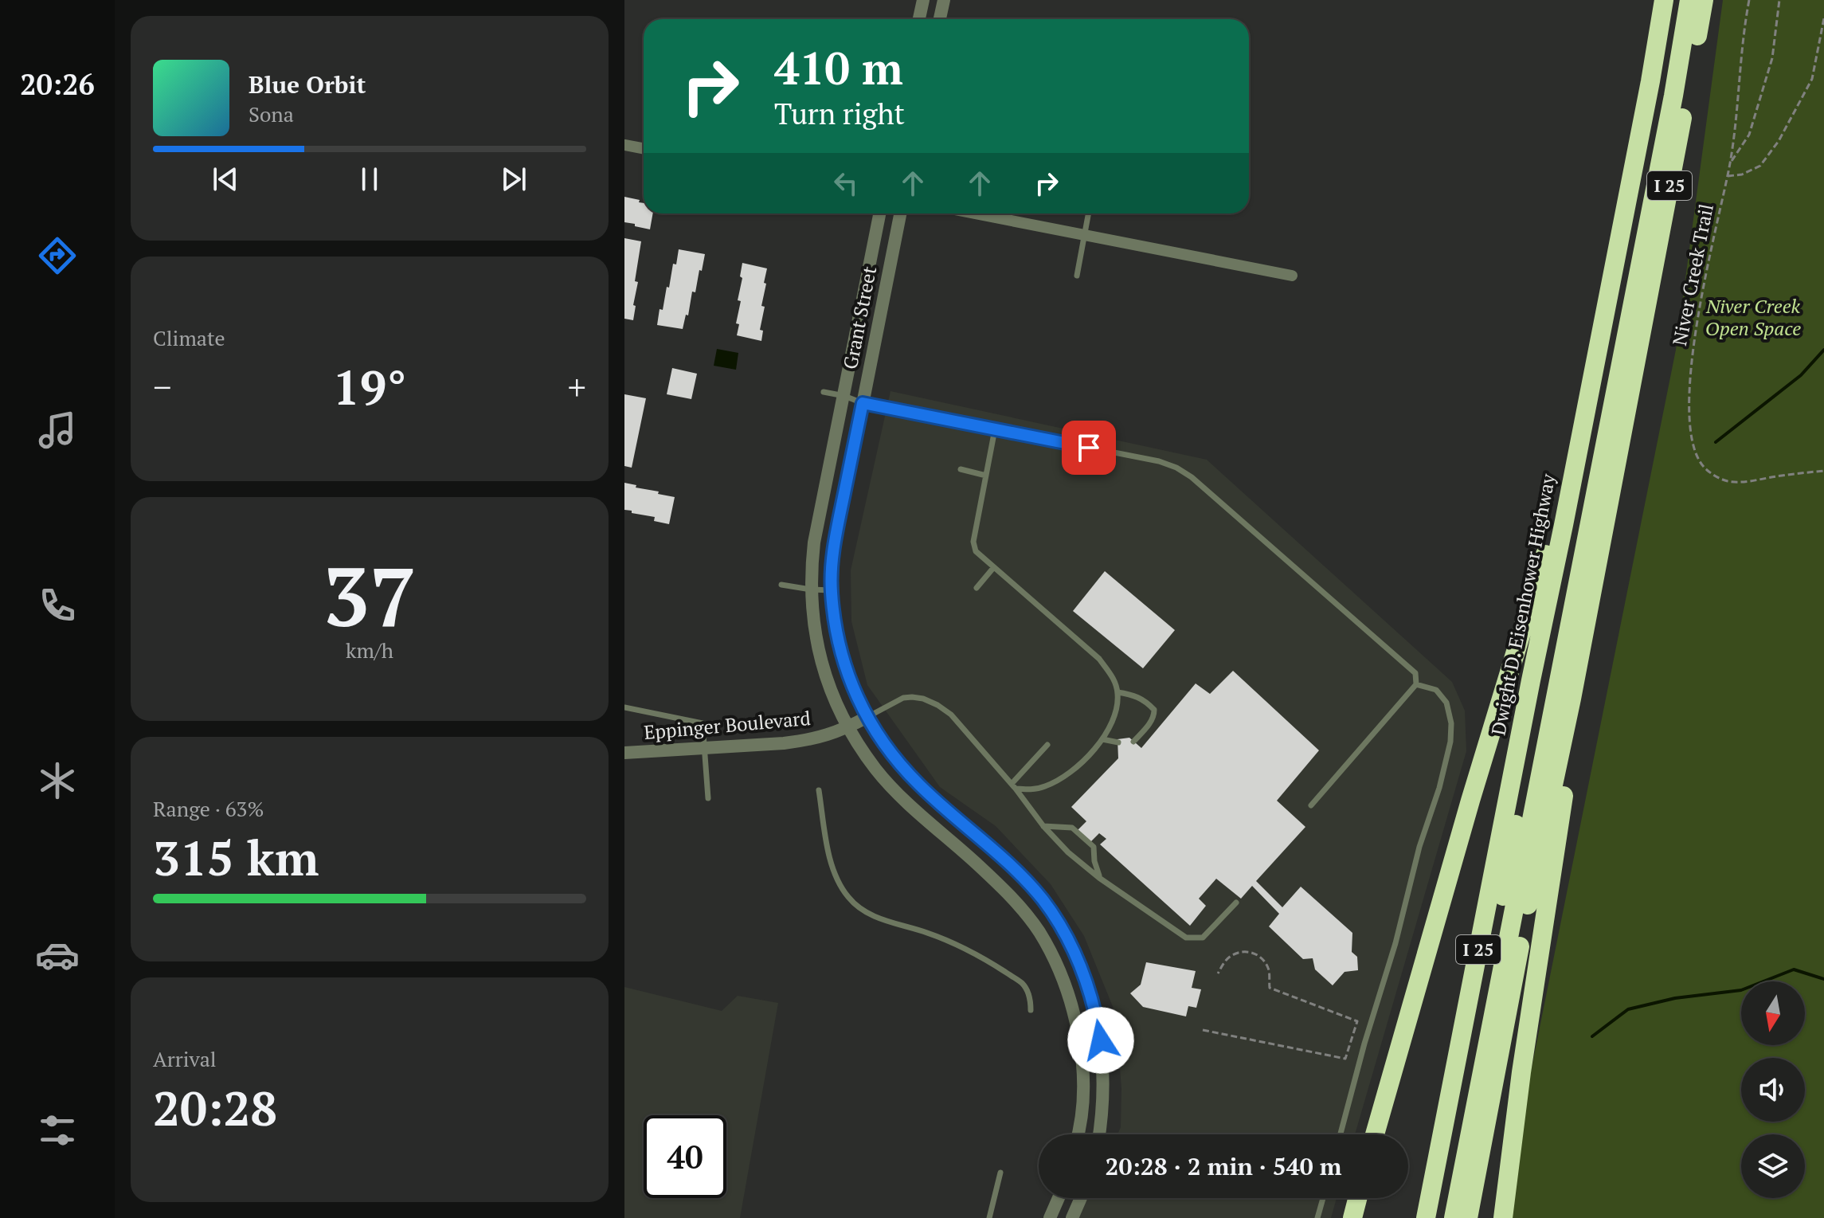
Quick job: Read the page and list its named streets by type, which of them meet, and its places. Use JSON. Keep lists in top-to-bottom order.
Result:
{
  "streets": {
    "highway": ["I 25", "Dwight D. Eisenhower Highway"],
    "street": ["Grant Street", "Eppinger Boulevard"],
    "path": ["Niver Creek Trail"]
  },
  "crossings": [
    ["Grant Street", "Eppinger Boulevard"]
  ],
  "parks": ["Niver Creek Open Space"],
  "north": "bottom",
  "page": {
    "tabs": "20:26",
    "turn": ["410 m", "Turn right"],
    "song": ["Blue Orbit", "Sona"],
    "tile": [
      "Climate",
      ["37", "km/h"],
      ["Range · 63%", "315 km"],
      ["Arrival", "20:28"]
    ],
    "heat": ["−", "19°", "+"],
    "limit": "40",
    "trip": "20:28 · 2 min · 540 m"
  }
}
